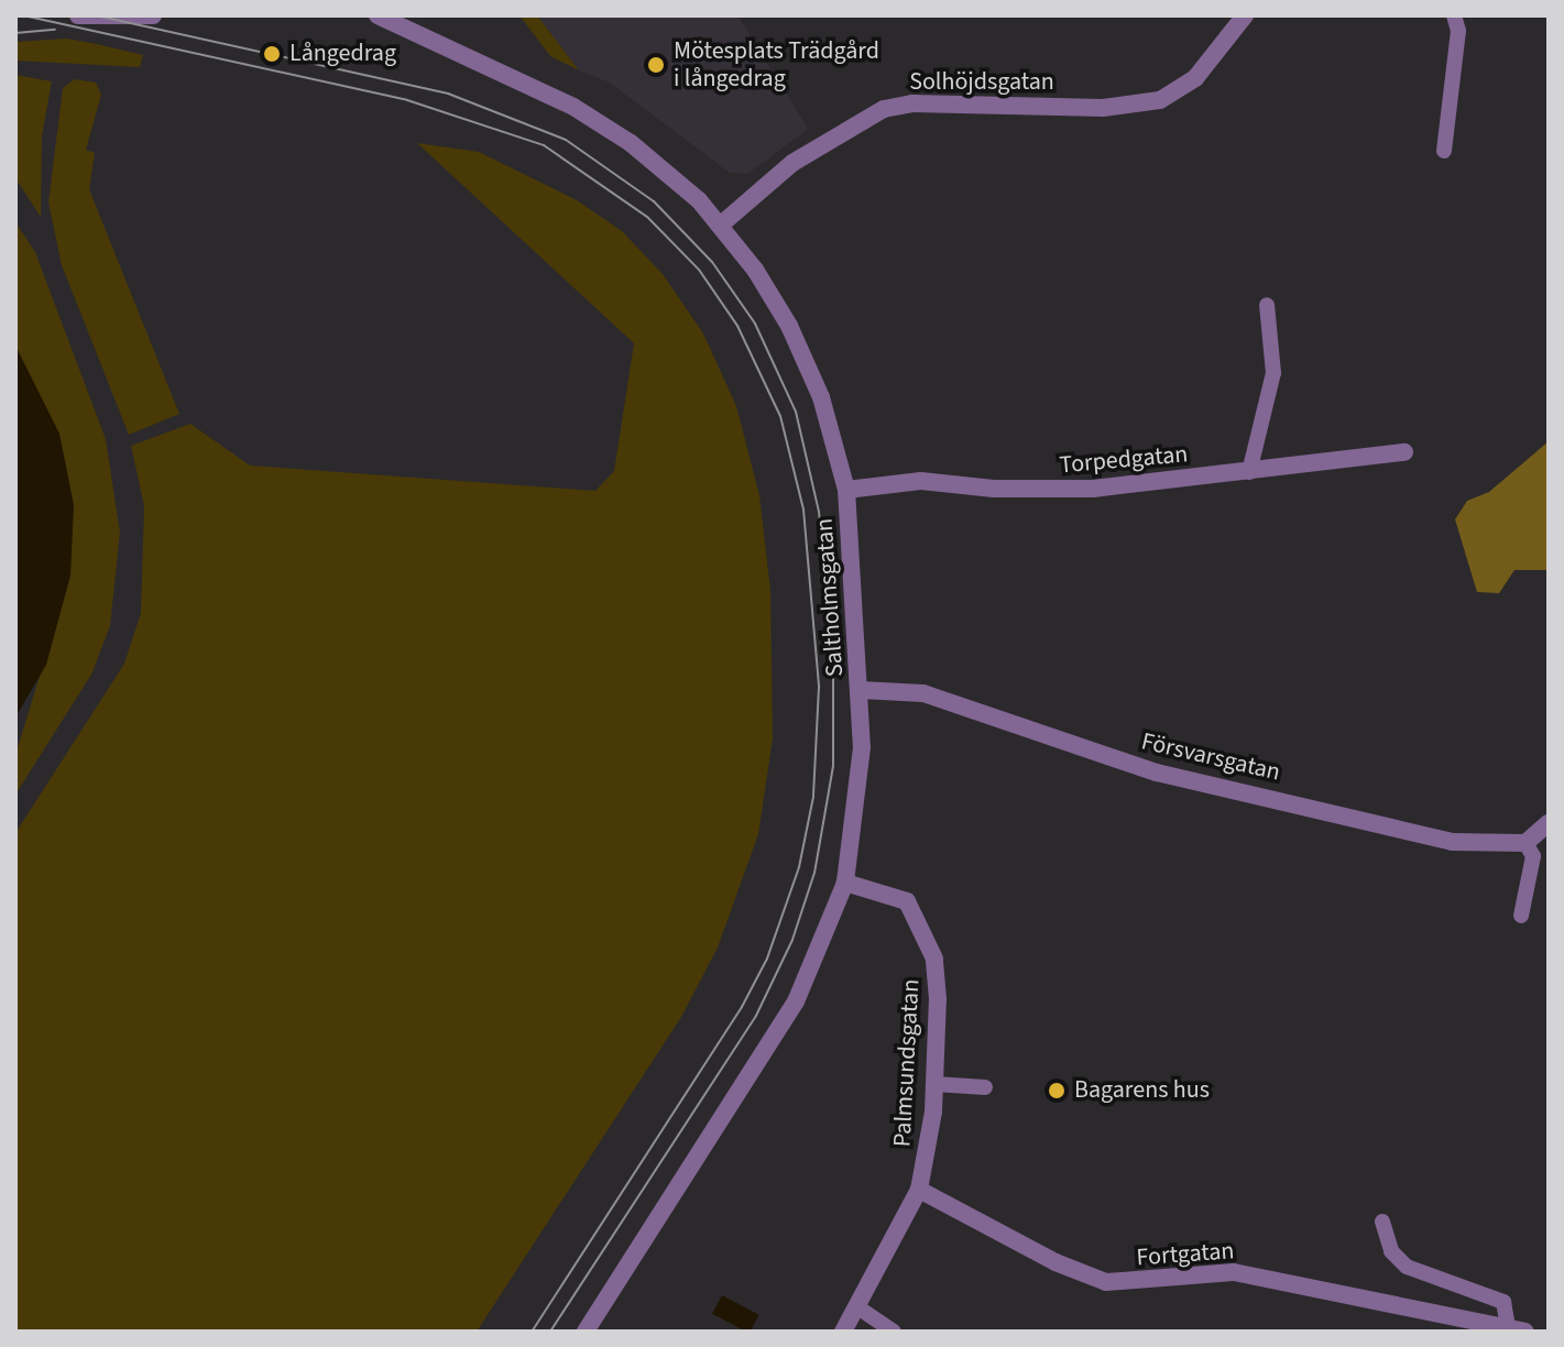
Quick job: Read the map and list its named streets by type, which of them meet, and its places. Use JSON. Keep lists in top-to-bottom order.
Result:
{
  "streets": {
    "street": [
      "Solhöjdsgatan",
      "Torpedgatan",
      "Saltholmsgatan",
      "Försvarsgatan",
      "Palmsundsgatan",
      "Fortgatan"
    ]
  },
  "crossings": [
    ["Solhöjdsgatan", "Saltholmsgatan"],
    ["Torpedgatan", "Saltholmsgatan"],
    ["Saltholmsgatan", "Försvarsgatan"],
    ["Saltholmsgatan", "Palmsundsgatan"],
    ["Palmsundsgatan", "Fortgatan"]
  ],
  "places": ["Långedrag", "Mötesplats Trädgård i långedrag", "Bagarens hus"]
}
